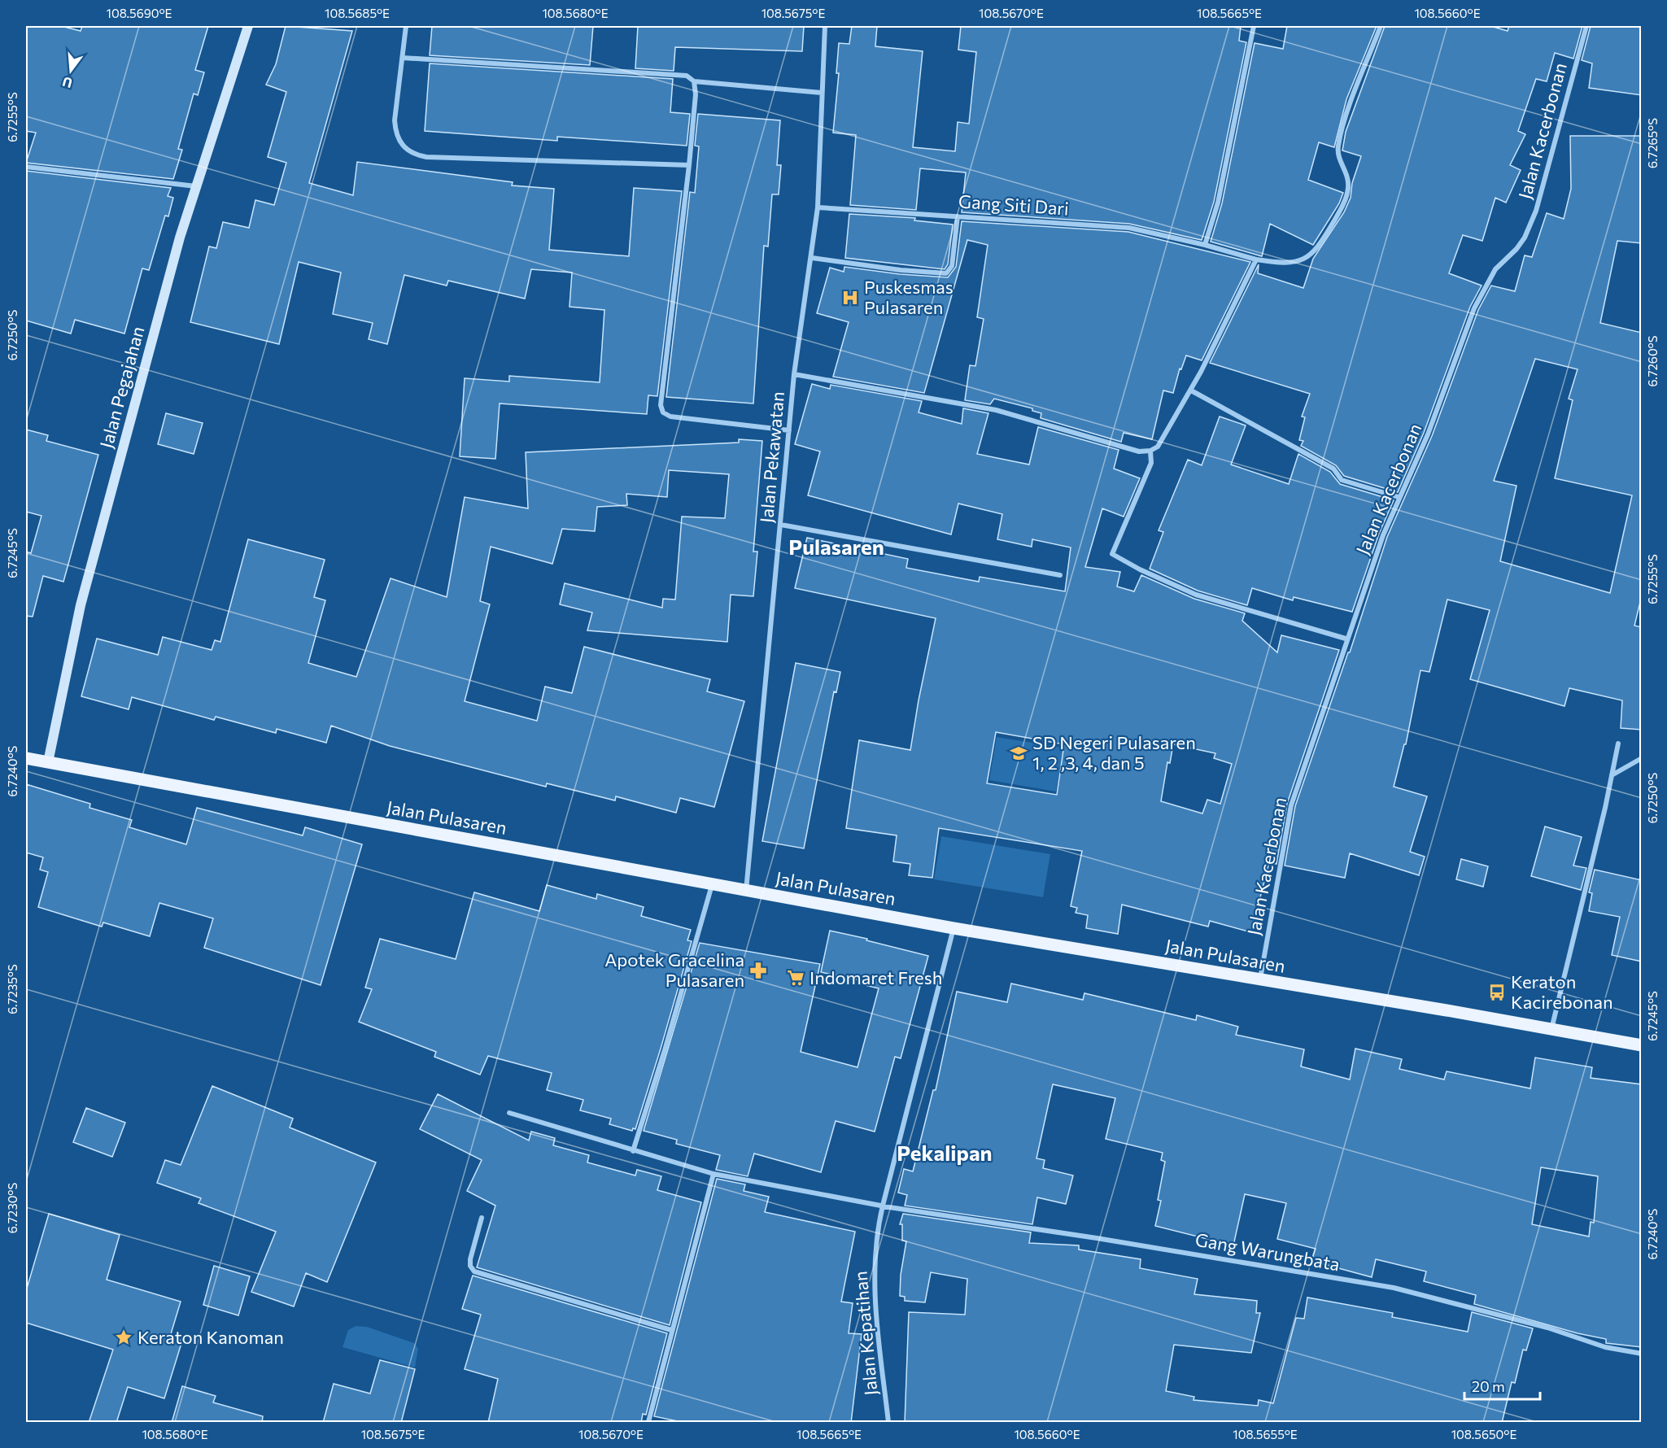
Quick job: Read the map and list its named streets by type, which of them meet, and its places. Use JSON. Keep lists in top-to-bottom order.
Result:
{
  "streets": {
    "main road": ["Jalan Pulasaren"],
    "street": [
      "Jalan Kacerbonan",
      "Gang Siti Dari",
      "Jalan Pegajahan",
      "Jalan Pekawatan",
      "Gang Warungbata",
      "Jalan Kepatihan"
    ]
  },
  "crossings": [
    ["Jalan Kacerbonan", "Jalan Pulasaren"],
    ["Gang Siti Dari", "Jalan Pekawatan"],
    ["Jalan Pegajahan", "Jalan Pulasaren"],
    ["Jalan Pekawatan", "Jalan Pulasaren"],
    ["Jalan Pulasaren", "Jalan Kepatihan"],
    ["Gang Warungbata", "Jalan Kepatihan"]
  ],
  "districts": ["Pulasaren", "Pekalipan"],
  "places": {
    "hospital": ["Puskesmas Pulasaren"],
    "school or university": ["SD Negeri Pulasaren 1, 2 ,3, 4, dan 5"],
    "pharmacy": ["Apotek Gracelina Pulasaren"],
    "supermarket": ["Indomaret Fresh"],
    "bus stop": ["Keraton Kacirebonan"],
    "place": ["Keraton Kanoman"]
  },
  "scale_bar": "20 m",
  "north": "bottom",
  "coordinates": [
    "108.5690°E",
    "108.5685°E",
    "108.5680°E",
    "108.5675°E",
    "108.5670°E",
    "108.5665°E",
    "108.5660°E",
    "6.7255°S",
    "6.7265°S",
    "6.7250°S",
    "6.7260°S",
    "6.7245°S",
    "6.7240°S",
    "6.7235°S",
    "6.7230°S",
    "108.5655°E",
    "108.5650°E"
  ]
}
